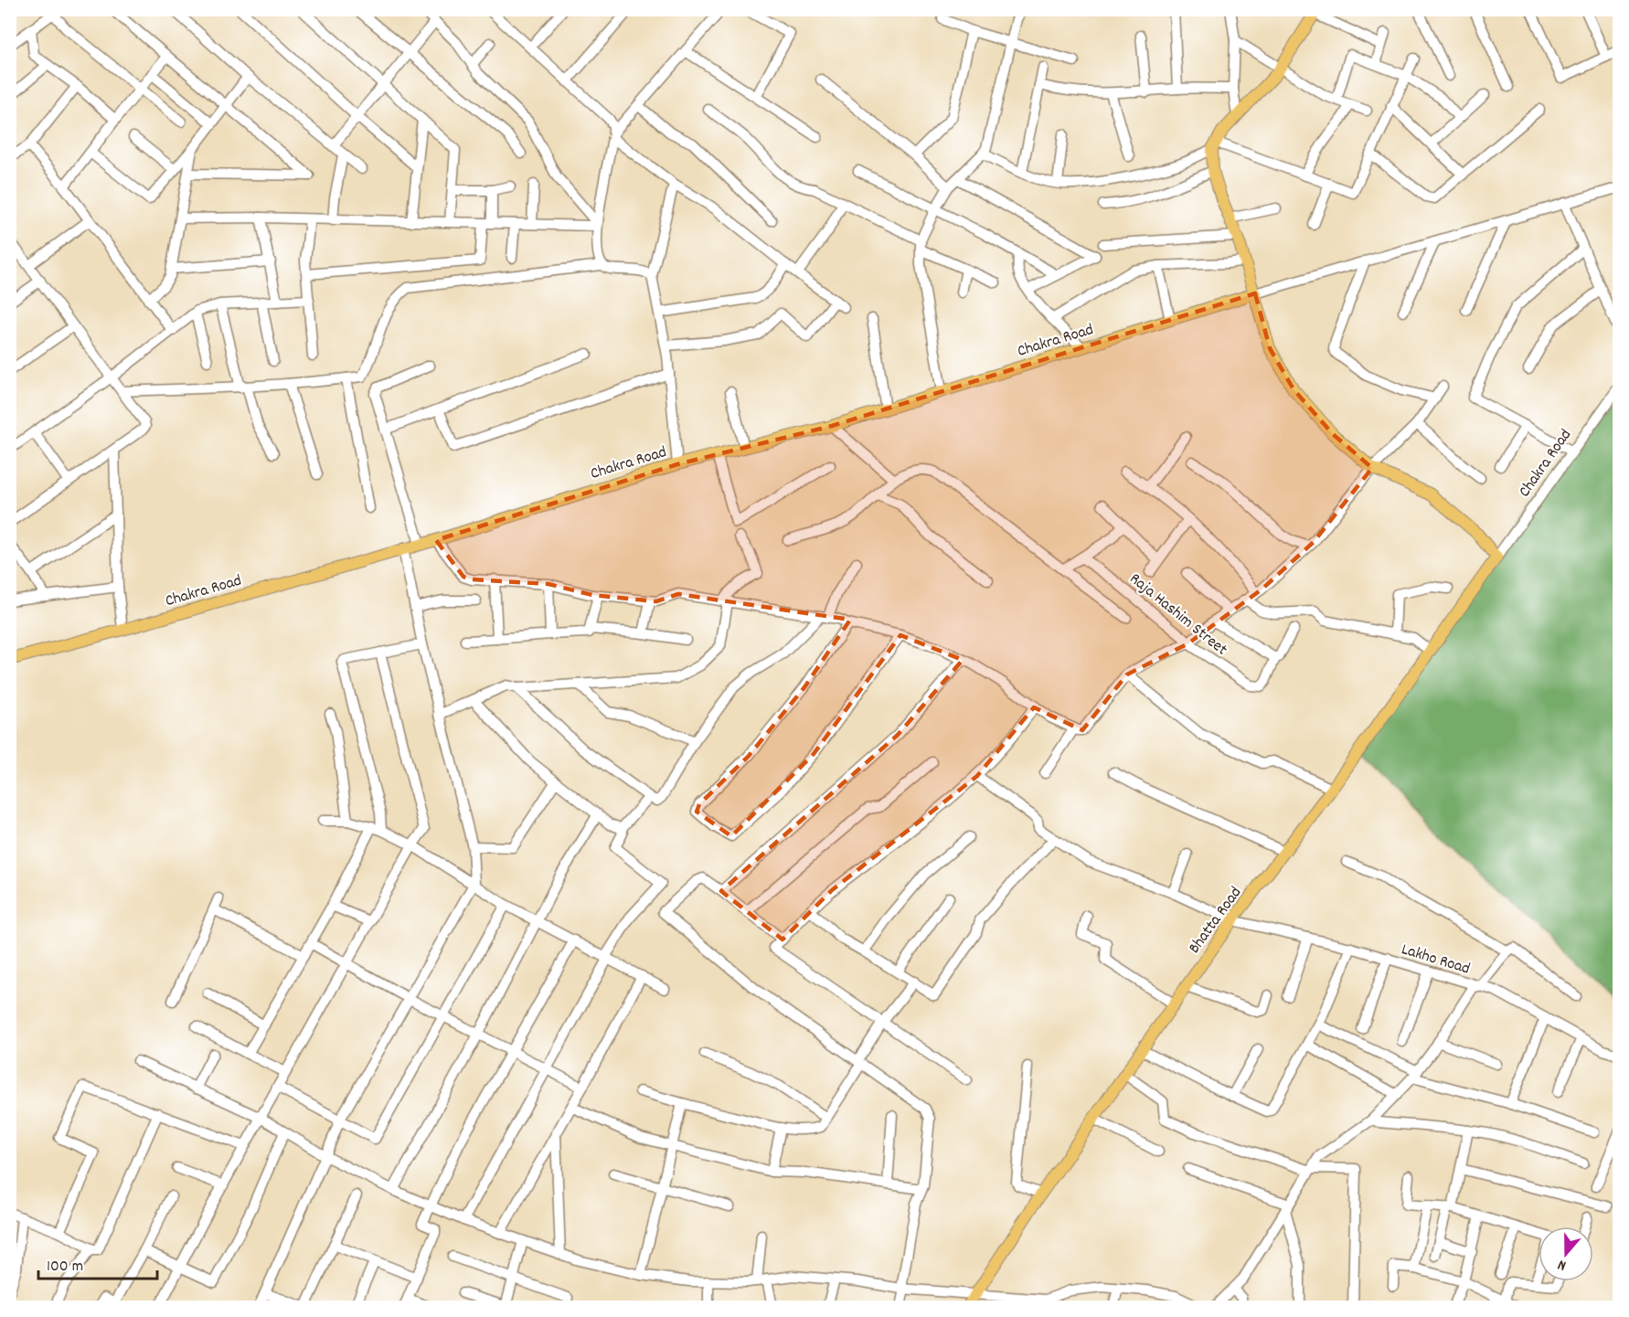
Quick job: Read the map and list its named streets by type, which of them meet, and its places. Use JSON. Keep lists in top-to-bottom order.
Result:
{
  "streets": {
    "main road": ["Chakra Road", "Bhatta Road"],
    "street": ["Raja Hashim Street", "Lakho Road"]
  },
  "crossings": [
    ["Chakra Road", "Bhatta Road"],
    ["Bhatta Road", "Lakho Road"]
  ],
  "scale_bar": "100 m",
  "north": "bottom"
}
